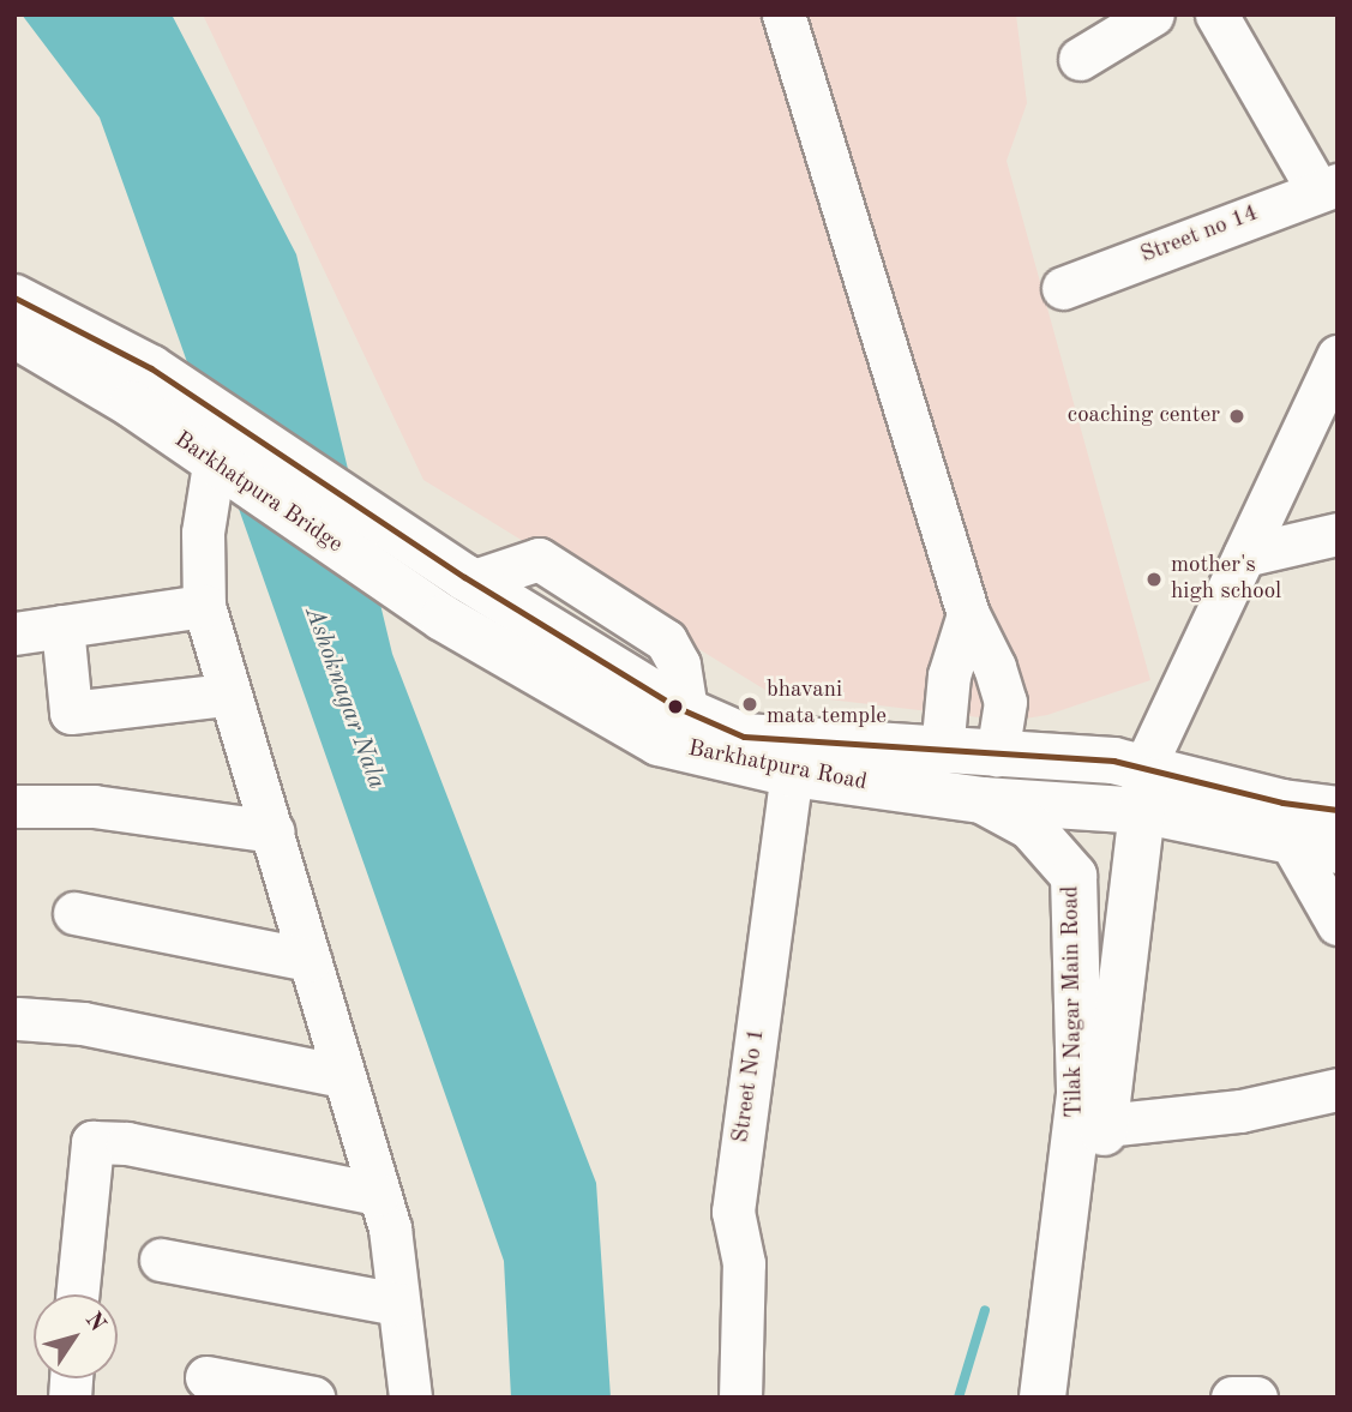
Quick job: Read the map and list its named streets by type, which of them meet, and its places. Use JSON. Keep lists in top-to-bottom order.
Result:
{
  "streets": {
    "main road": ["Barkhatpura Bridge", "Barkhatpura Road", "Tilak Nagar Main Road"],
    "street": ["Street no 14", "Street No 1"]
  },
  "crossings": [
    ["Barkhatpura Bridge", "Barkhatpura Road"],
    ["Barkhatpura Road", "Tilak Nagar Main Road"],
    ["Barkhatpura Road", "Street No 1"]
  ],
  "water": ["Ashoknagar Nala"],
  "places": ["coaching center", "mother's high school", "bhavani mata temple"],
  "north": "top right"
}
